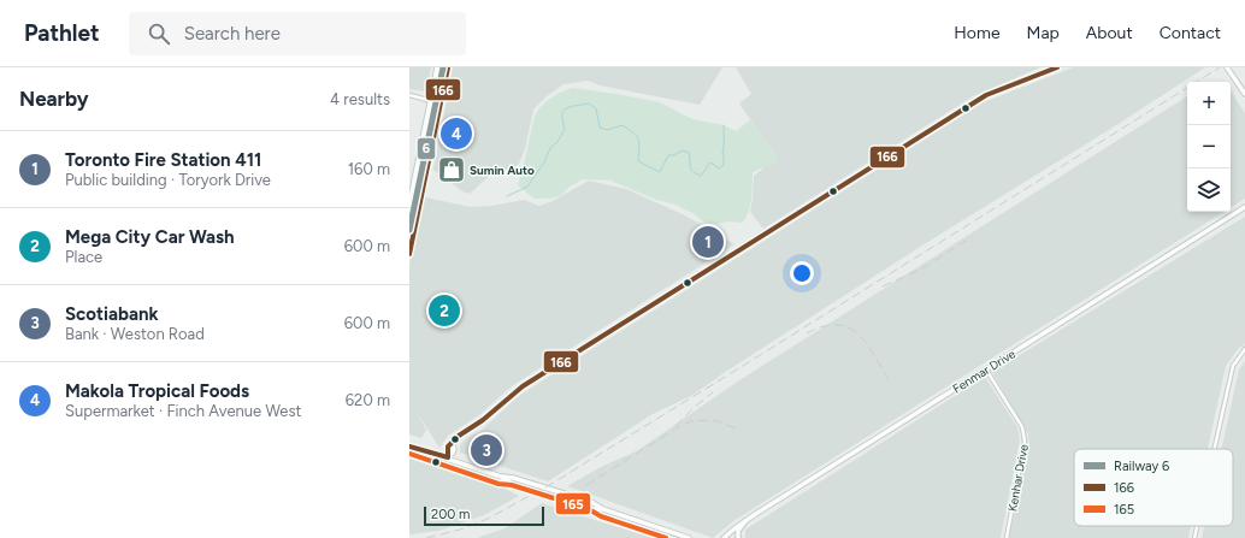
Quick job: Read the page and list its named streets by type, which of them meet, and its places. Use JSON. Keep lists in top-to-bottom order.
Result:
{
  "streets": {
    "street": ["Fenmar Drive", "Kenhar Drive"]
  },
  "crossings": [
    ["Fenmar Drive", "Kenhar Drive"]
  ],
  "places": {
    "shop": ["Sumin Auto"]
  },
  "lines": ["rail line 6", "transit line 166", "transit line 165"],
  "legend": ["Railway 6", "166", "165"],
  "scale_bar": "200 m",
  "page": {
    "header": "Pathlet",
    "search": "Search here",
    "nav": [
      "Home",
      "Map",
      "About",
      "Contact"
    ],
    "heading": ["Nearby", "4 results"],
    "map_buttons": ["+", "−"],
    "pins": [
      "4",
      "1",
      "2",
      "3"
    ],
    "list": [
      {
        "mark": "1",
        "name": "Toronto Fire Station 411",
        "note": "Public building · Toryork Drive",
        "value": "160 m"
      },
      {
        "mark": "2",
        "name": "Mega City Car Wash",
        "note": "Place",
        "value": "600 m"
      },
      {
        "mark": "3",
        "name": "Scotiabank",
        "note": "Bank · Weston Road",
        "value": "600 m"
      },
      {
        "mark": "4",
        "name": "Makola Tropical Foods",
        "note": "Supermarket · Finch Avenue West",
        "value": "620 m"
      }
    ],
    "scale": "200 m"
  }
}
